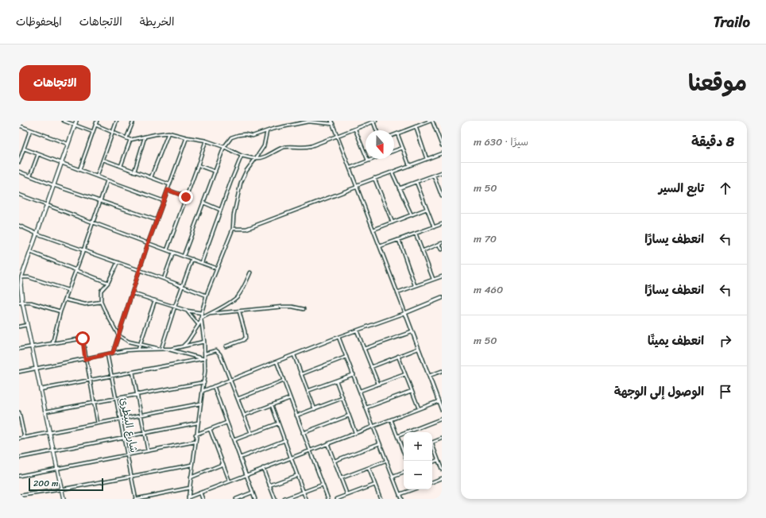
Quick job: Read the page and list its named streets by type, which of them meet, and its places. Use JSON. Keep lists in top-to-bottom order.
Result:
{
  "streets": {
    "street": ["شارع البيطرئ"]
  },
  "scale_bar": "200 m",
  "north": "bottom",
  "page": {
    "header": "Trailo",
    "nav": ["الخريطة", "الاتجاهات", "المحفوظات"],
    "title": "موقعنا",
    "buttons": "الاتجاهات",
    "heading": ["8 دقيقة", "سيرًا · 630 m"],
    "list": [
      ["تابع السير", "50 m"],
      ["انعطف يسارًا", "70 m"],
      ["انعطف يسارًا", "460 m"],
      ["انعطف يمينًا", "50 m"],
      "الوصول إلى الوجهة"
    ],
    "map_buttons": ["+", "−"],
    "scale": "200 m"
  }
}
